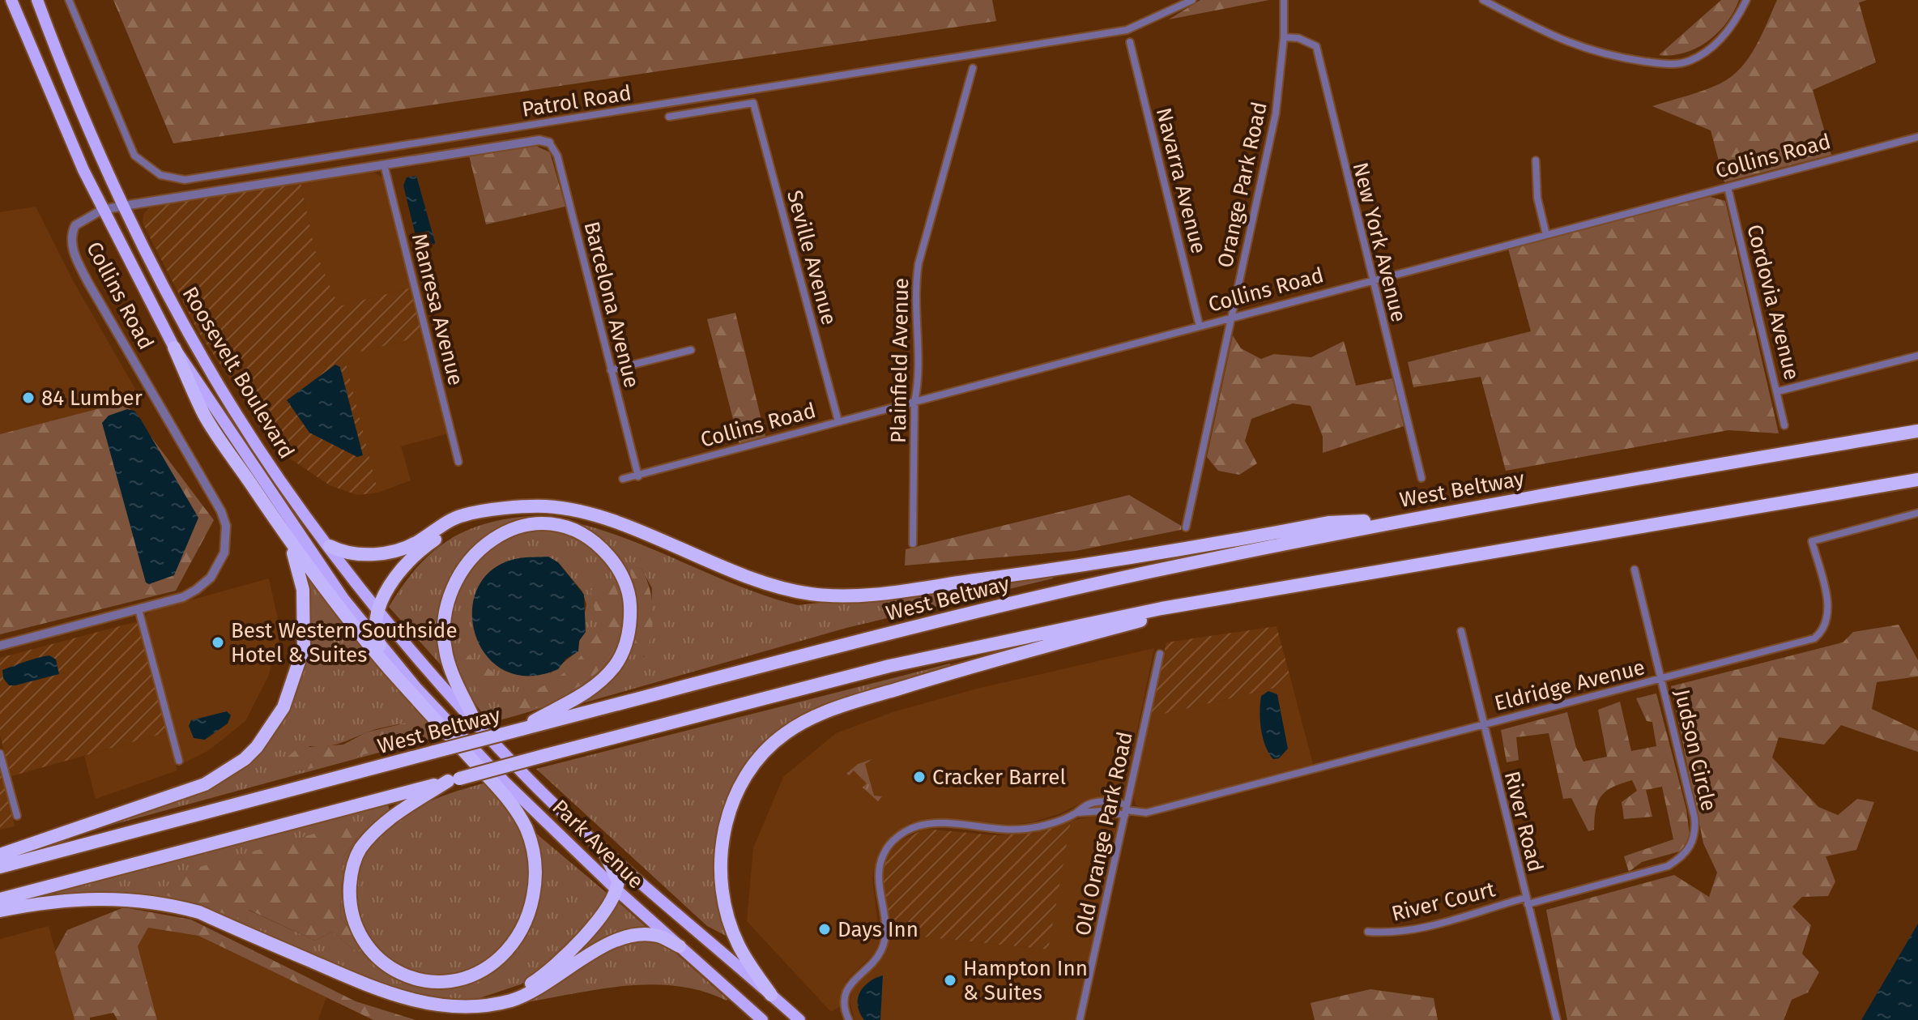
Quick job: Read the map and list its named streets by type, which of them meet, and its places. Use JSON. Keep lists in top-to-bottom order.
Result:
{
  "streets": {
    "highway": ["Roosevelt Boulevard", "West Beltway", "Park Avenue"],
    "street": [
      "Patrol Road",
      "Collins Road",
      "Navarra Avenue",
      "Orange Park Road",
      "New York Avenue",
      "Seville Avenue",
      "Cordovia Avenue",
      "Barcelona Avenue",
      "Manresa Avenue",
      "Plainfield Avenue",
      "Eldridge Avenue",
      "Judson Circle",
      "River Road",
      "Old Orange Park Road",
      "River Court"
    ]
  },
  "crossings": [
    ["Collins Road", "Navarra Avenue"],
    ["Collins Road", "Orange Park Road"],
    ["Collins Road", "New York Avenue"],
    ["Collins Road", "Seville Avenue"],
    ["Collins Road", "Cordovia Avenue"],
    ["Collins Road", "Barcelona Avenue"],
    ["Collins Road", "Manresa Avenue"],
    ["Collins Road", "Plainfield Avenue"],
    ["Collins Road", "Roosevelt Boulevard"],
    ["Orange Park Road", "New York Avenue"],
    ["Roosevelt Boulevard", "Park Avenue"],
    ["Eldridge Avenue", "Judson Circle"],
    ["Eldridge Avenue", "River Road"],
    ["Eldridge Avenue", "Old Orange Park Road"],
    ["Judson Circle", "River Road"],
    ["Judson Circle", "River Court"],
    ["River Road", "River Court"]
  ],
  "places": [
    "84 Lumber",
    "Best Western Southside Hotel & Suites",
    "Cracker Barrel",
    "Days Inn",
    "Hampton Inn & Suites"
  ]
}
